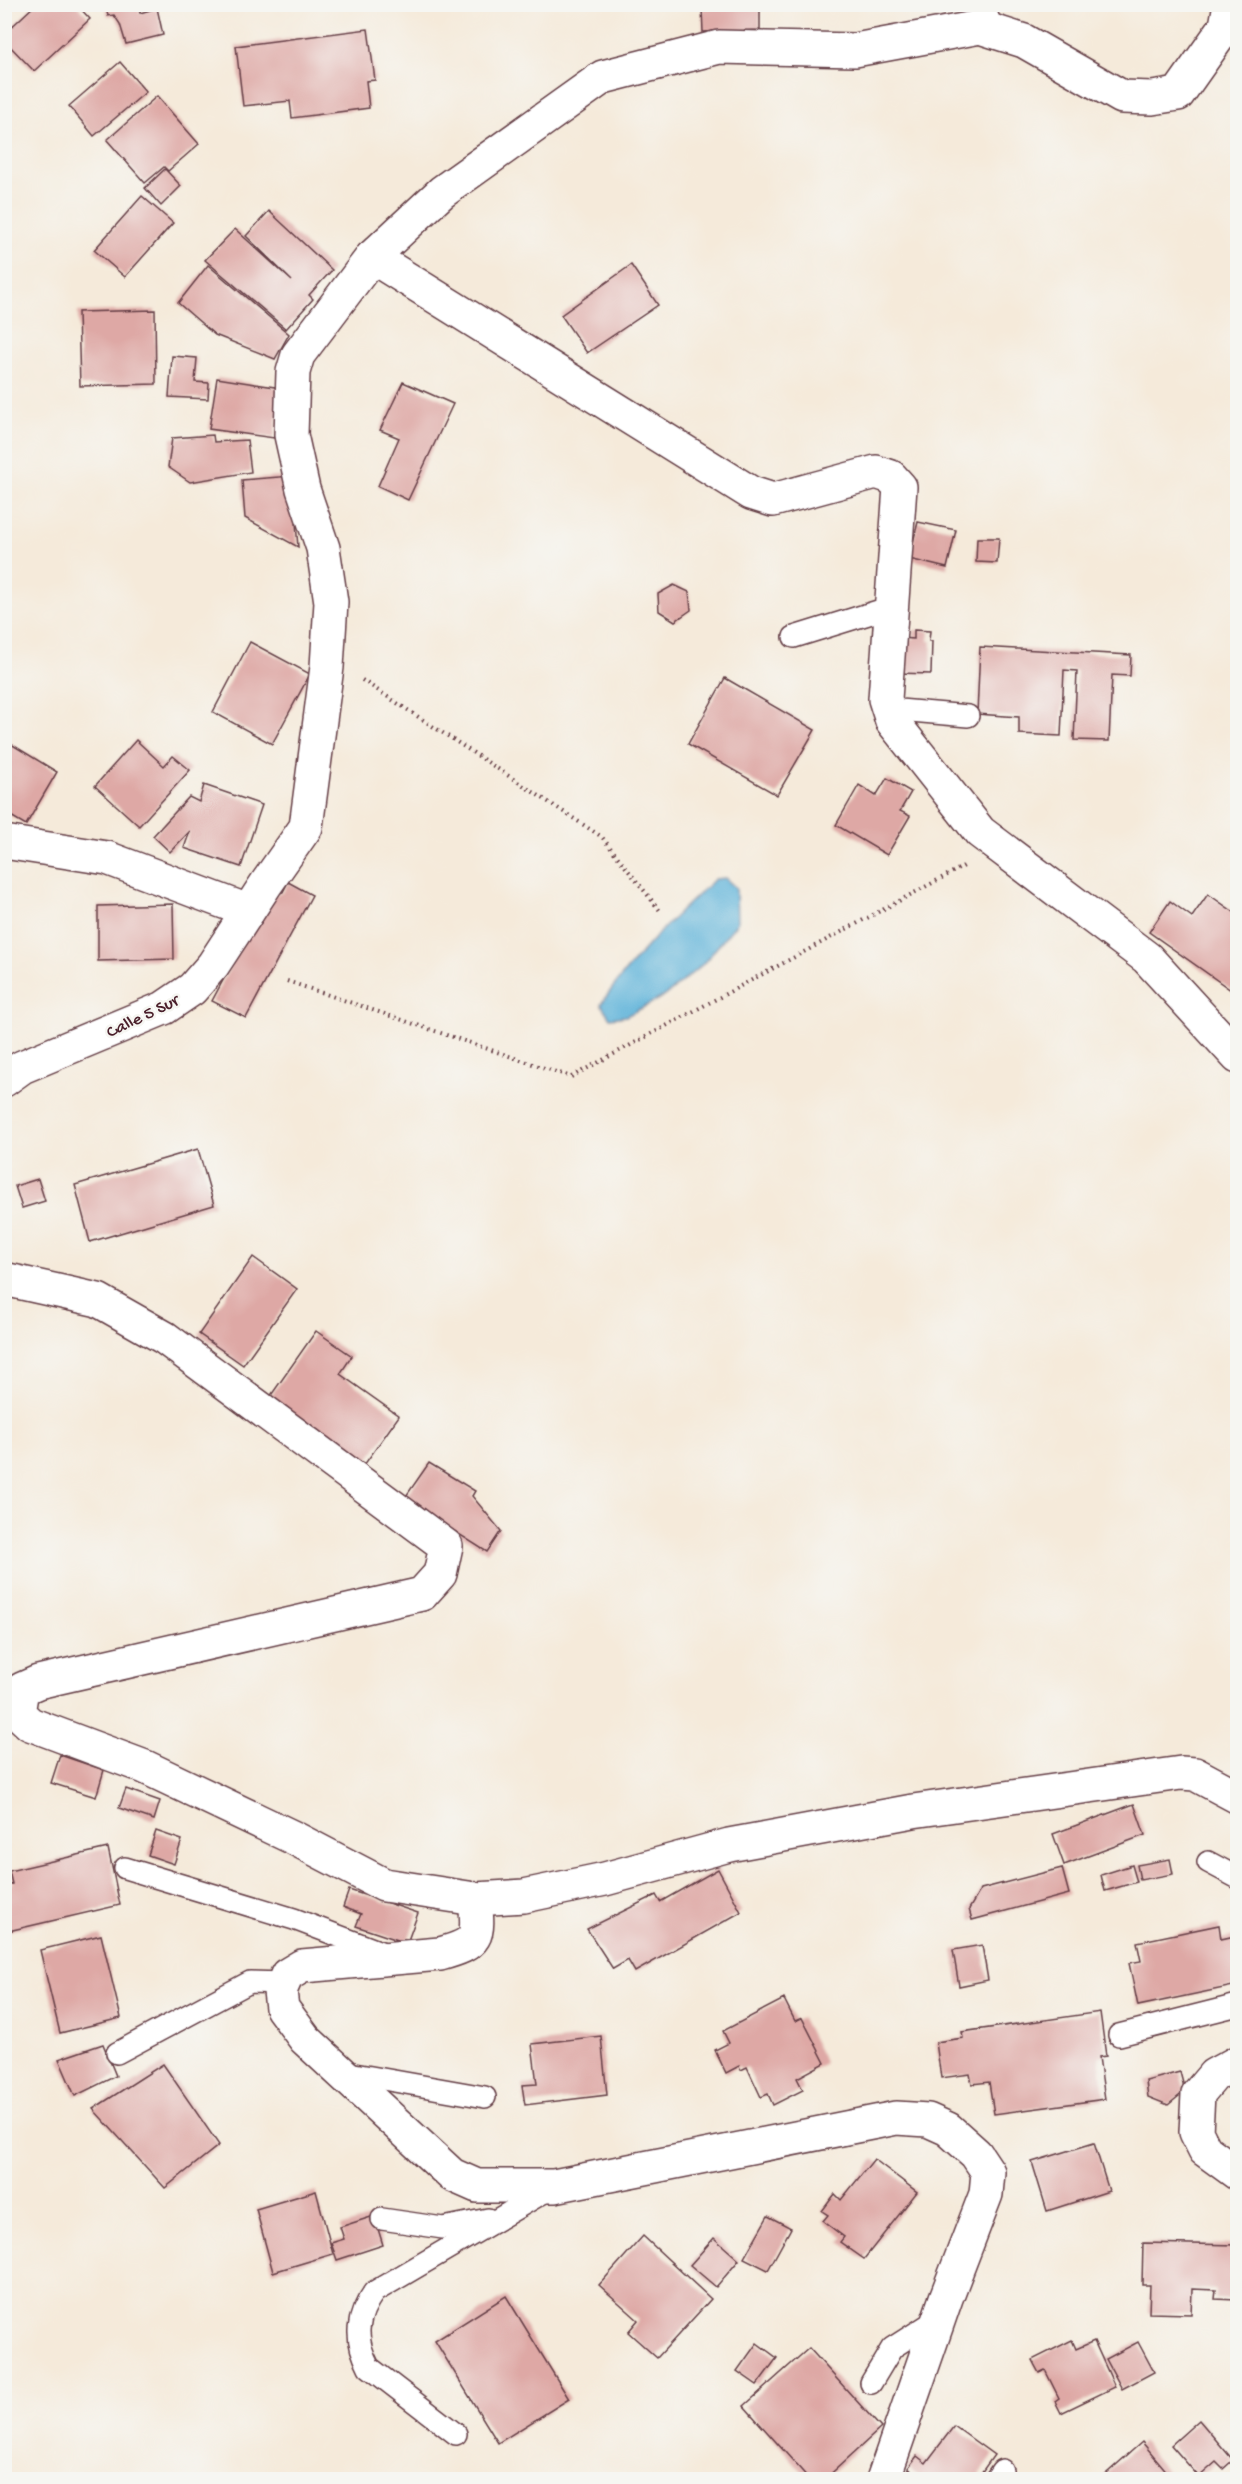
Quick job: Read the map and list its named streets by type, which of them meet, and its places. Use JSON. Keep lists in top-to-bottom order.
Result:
{
  "streets": {
    "street": ["Calle 5 Sur"]
  }
}
